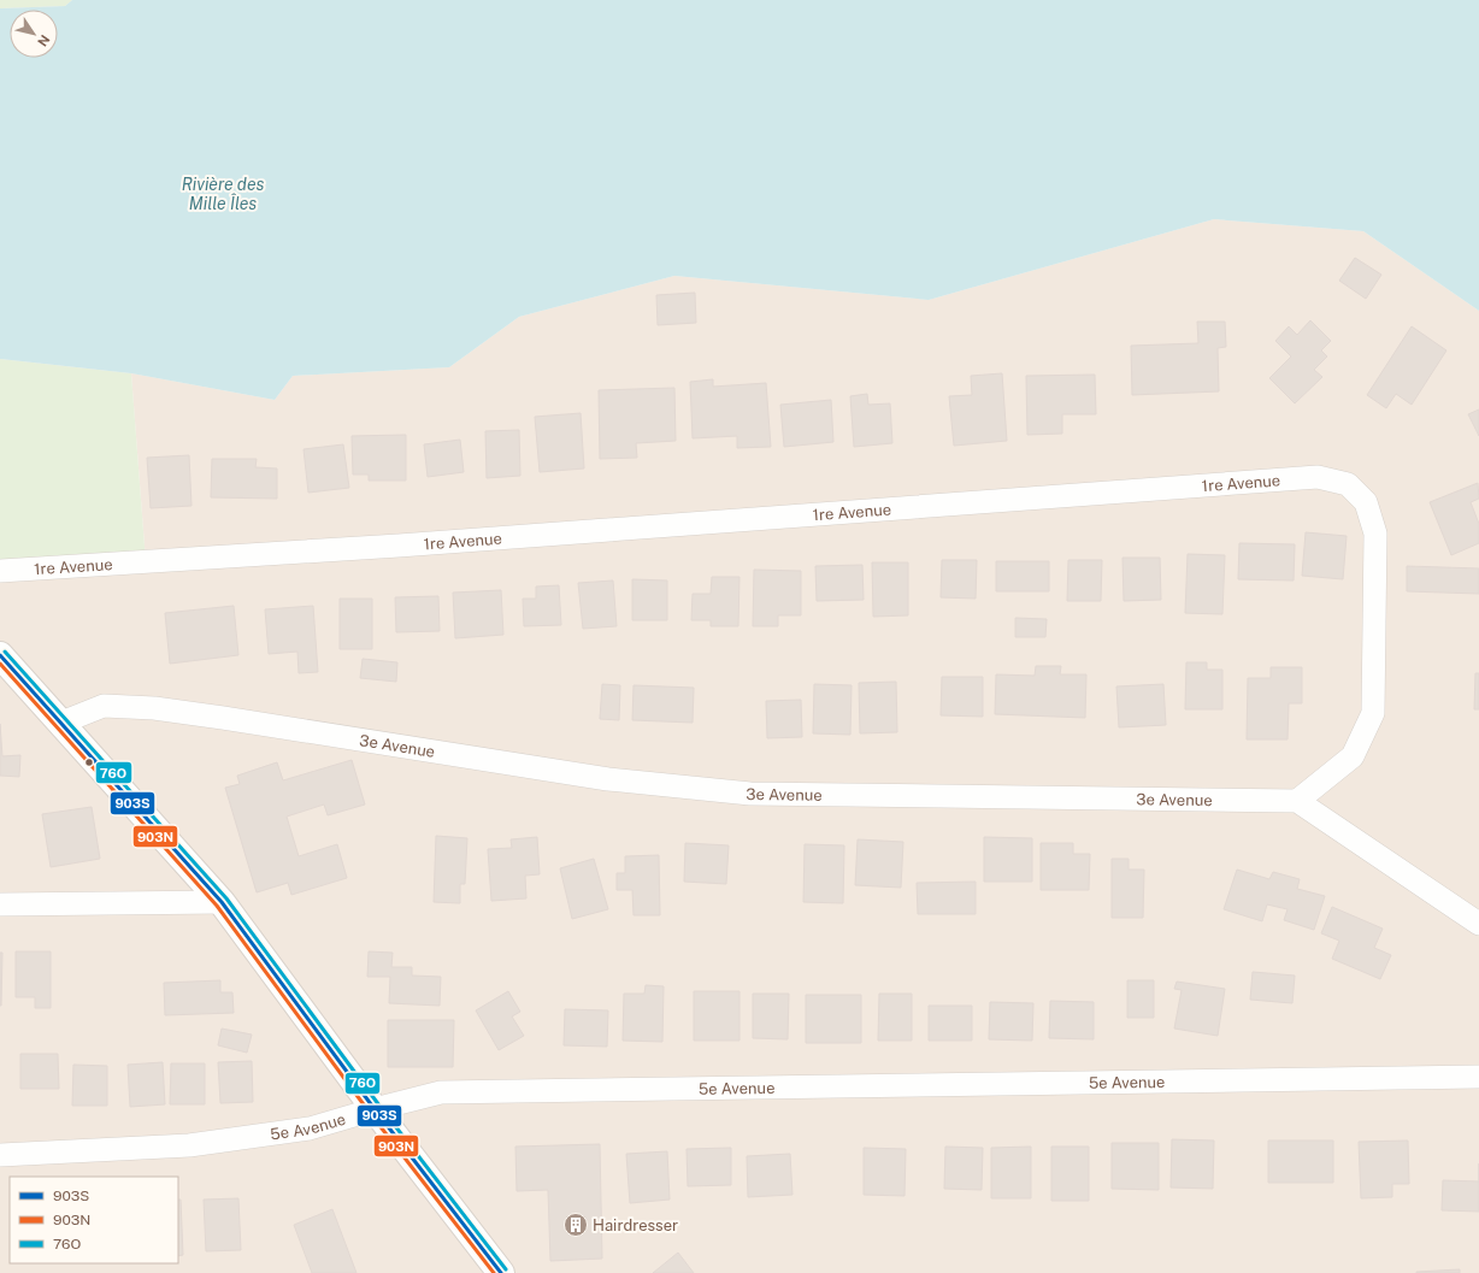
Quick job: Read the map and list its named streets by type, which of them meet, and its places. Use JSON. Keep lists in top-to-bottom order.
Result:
{
  "streets": {
    "street": ["1re Avenue", "3e Avenue", "5e Avenue"]
  },
  "crossings": [
    ["1re Avenue", "3e Avenue"]
  ],
  "water": ["Rivière des Mille Îles"],
  "places": {
    "building": ["Hairdresser"]
  },
  "lines": ["transit line 76O", "transit line 903S", "transit line 903N"],
  "legend": ["903S", "903N", "76O"],
  "north": "bottom right"
}
